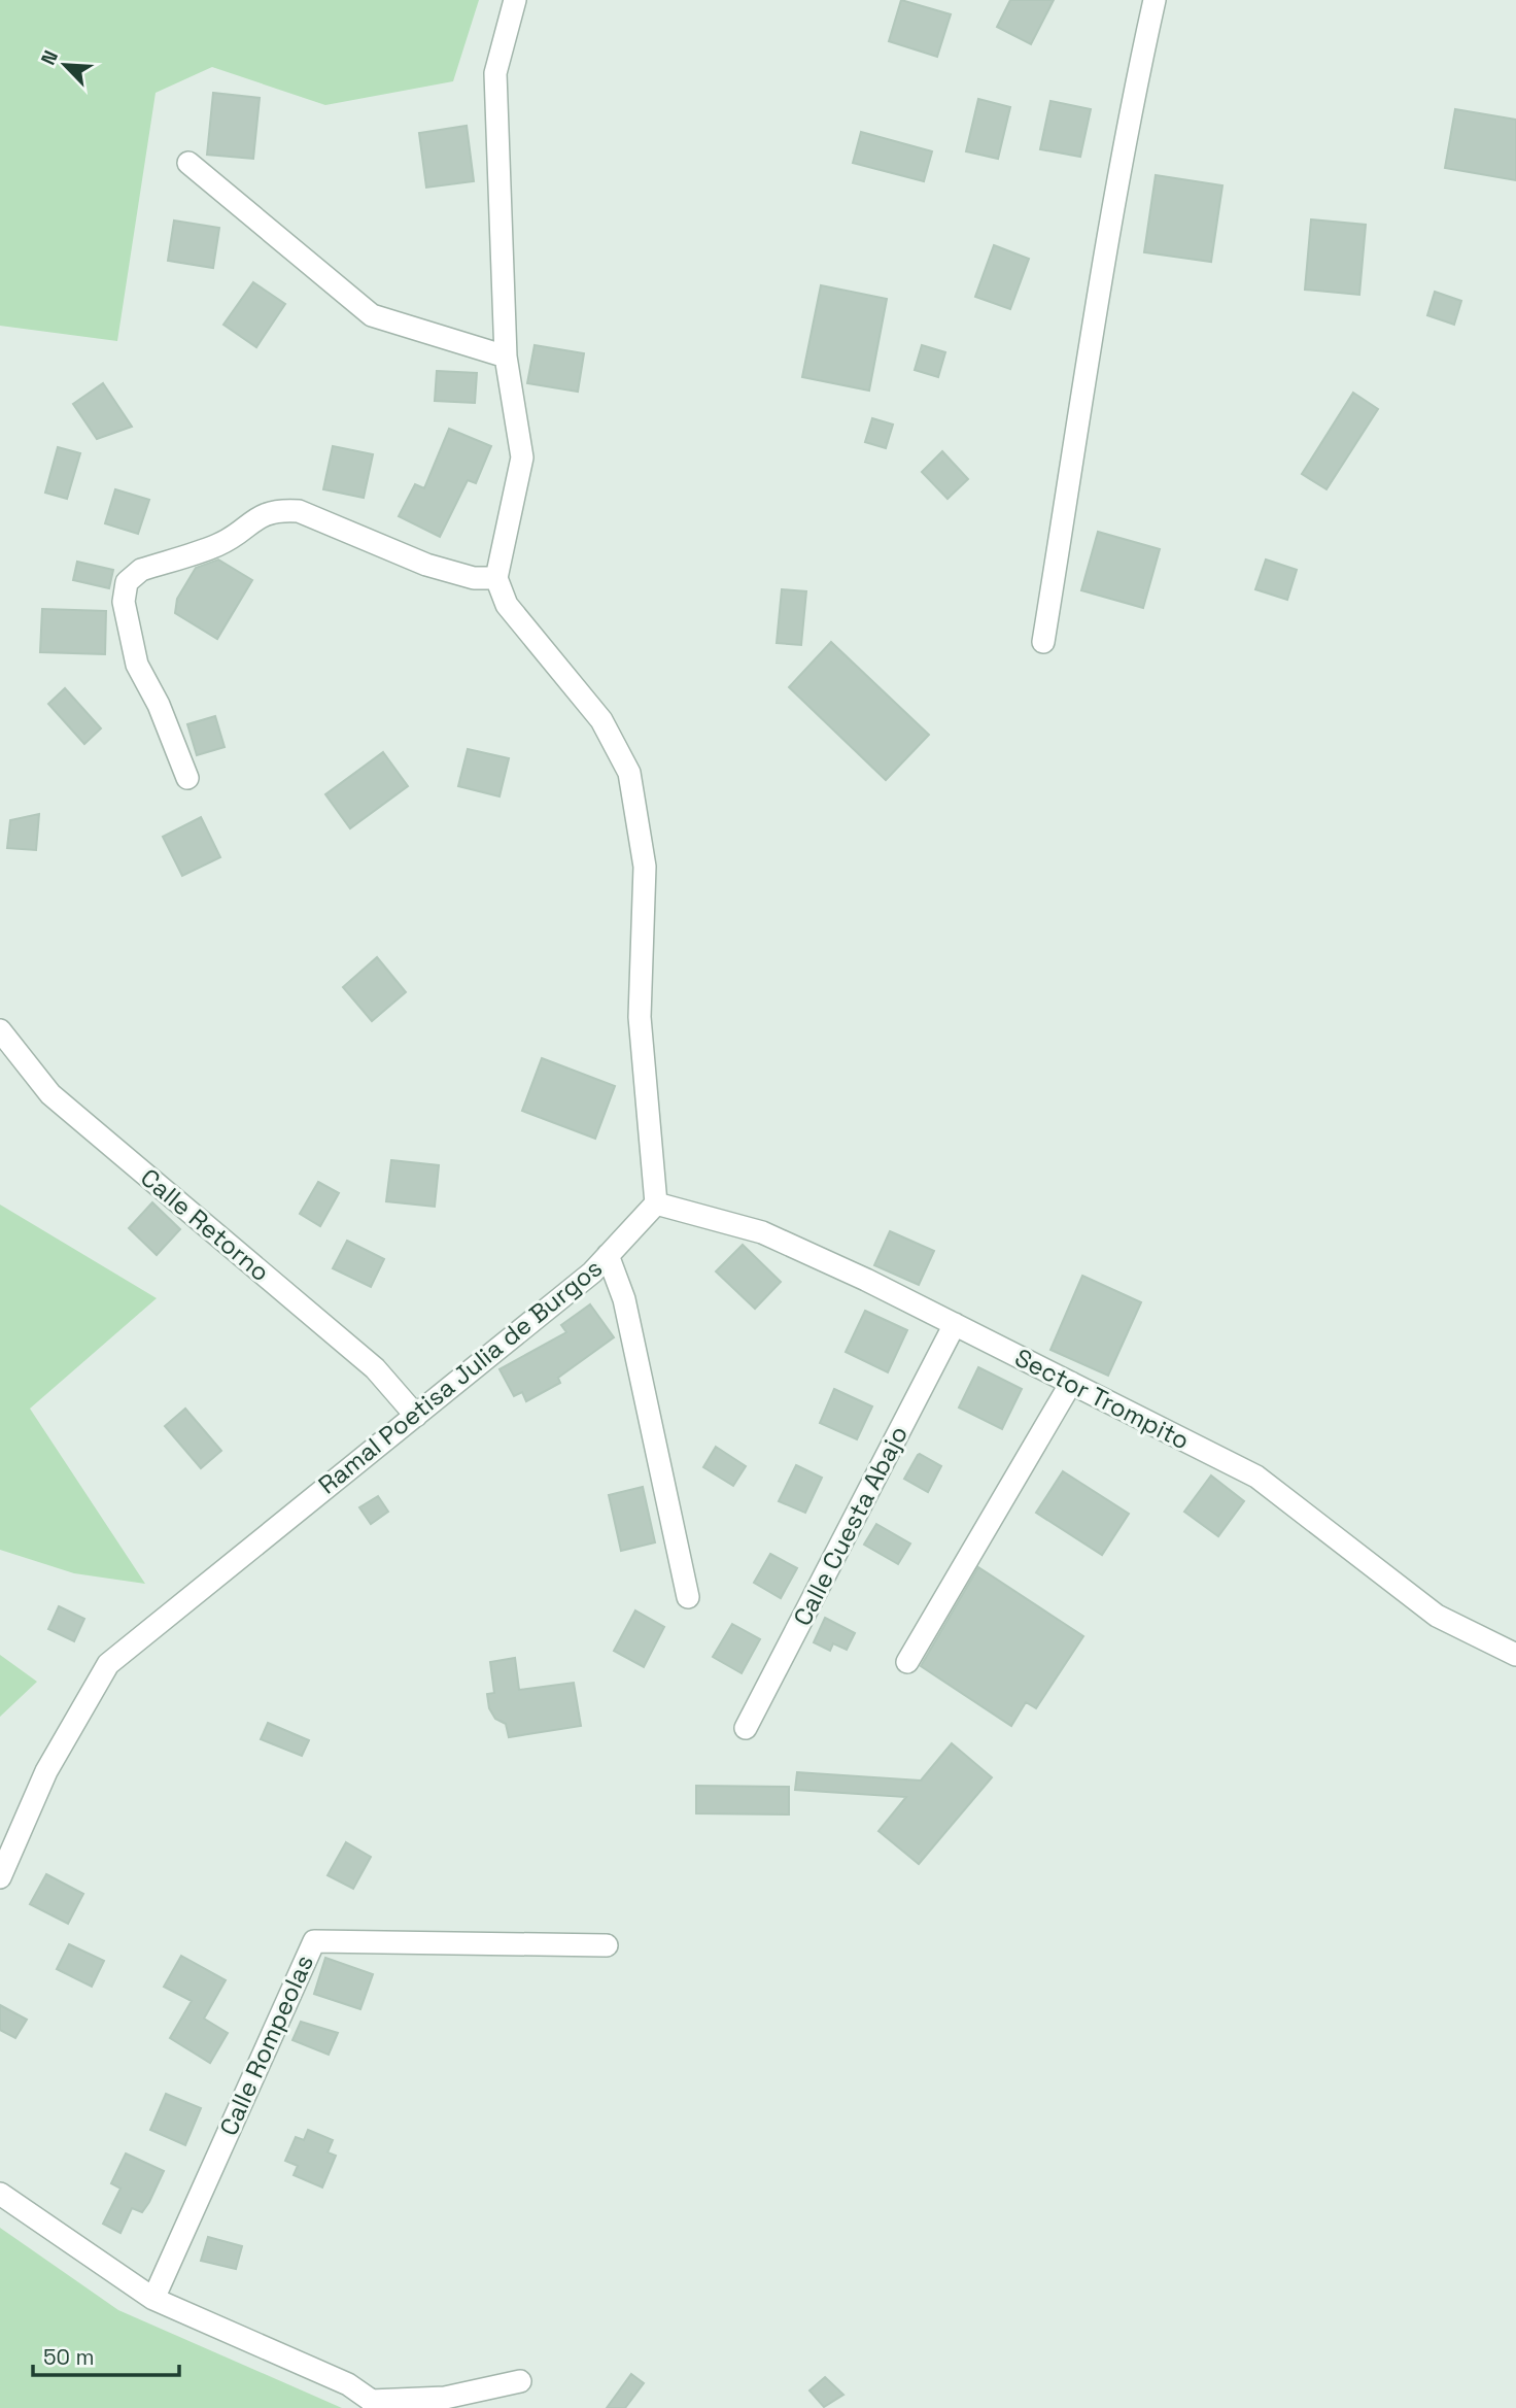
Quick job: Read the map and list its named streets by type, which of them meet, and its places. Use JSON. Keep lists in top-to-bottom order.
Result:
{
  "streets": {
    "street": [
      "Calle Retorno",
      "Ramal Poetisa Julia de Burgos",
      "Sector Trompito",
      "Calle Cuesta Abajo",
      "Calle Rompeolas"
    ]
  },
  "crossings": [
    ["Calle Retorno", "Ramal Poetisa Julia de Burgos"],
    ["Ramal Poetisa Julia de Burgos", "Sector Trompito"],
    ["Sector Trompito", "Calle Cuesta Abajo"]
  ],
  "scale_bar": "50 m",
  "north": "top left"
}
